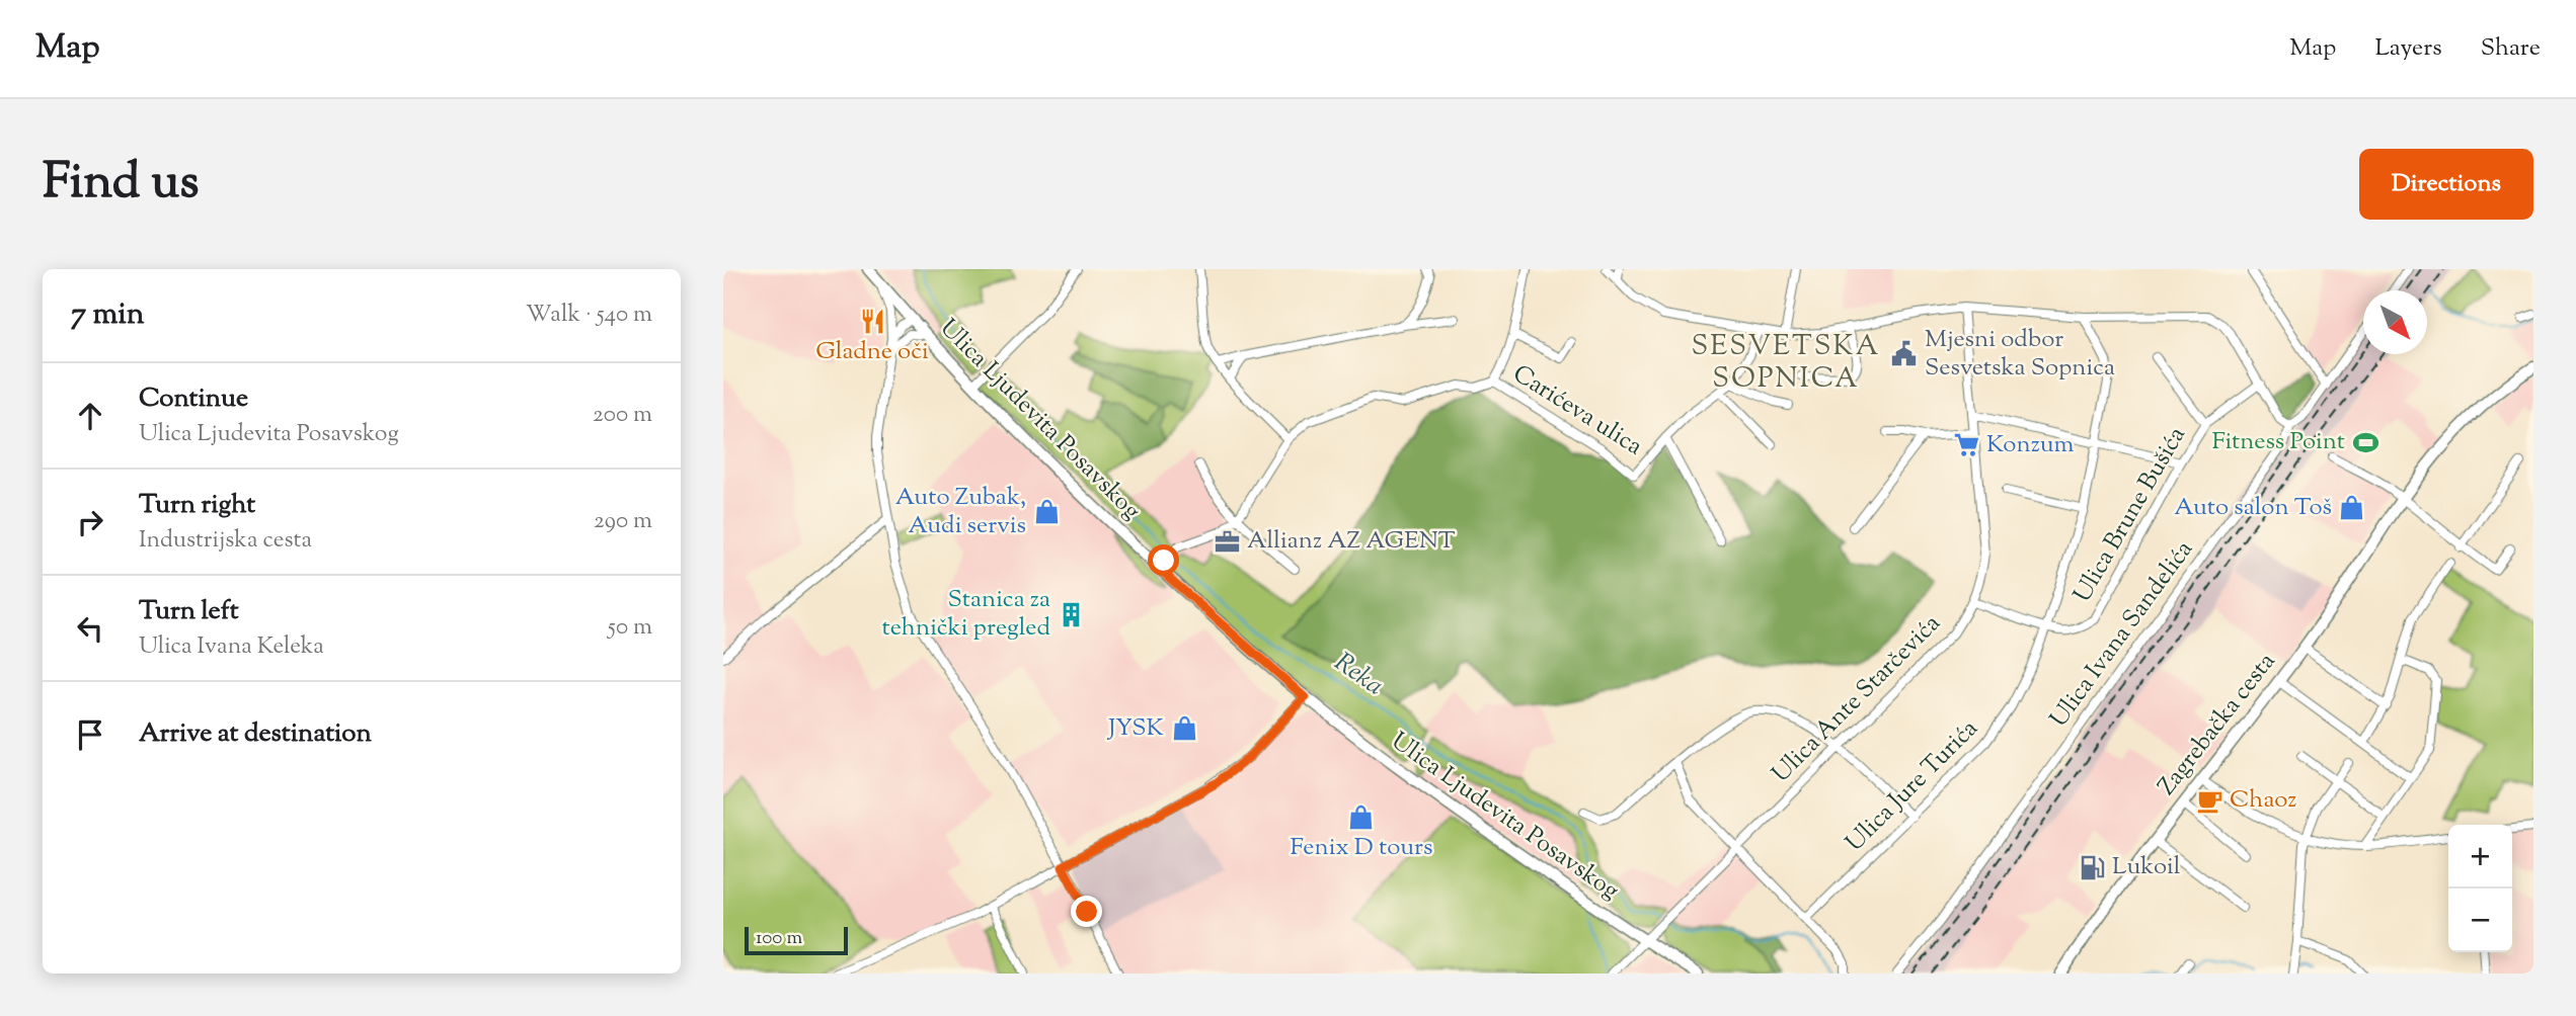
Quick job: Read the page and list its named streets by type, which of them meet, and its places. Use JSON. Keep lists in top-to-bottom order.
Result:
{
  "streets": {
    "main road": ["Ulica Ljudevita Posavskog", "Zagrebačka cesta"],
    "street": [
      "Carićeva ulica",
      "Ulica Brune Bušića",
      "Ulica Ivana Sandelića",
      "Ulica Ante Starčevića",
      "Ulica Jure Turića"
    ]
  },
  "crossings": [
    ["Ulica Ljudevita Posavskog", "Ulica Ante Starčevića"],
    ["Ulica Brune Bušića", "Ulica Jure Turića"]
  ],
  "districts": ["SESVETSKA SOPNICA"],
  "water": ["Reka"],
  "places": {
    "restaurant": ["Gladne oči"],
    "public building": ["Mjesni odbor Sesvetska Sopnica"],
    "sports": ["Fitness Point"],
    "supermarket": ["Konzum"],
    "shop": [
      "Auto salon Toš",
      "Auto Zubak, Audi servis",
      "JYSK",
      "Fenix D tours"
    ],
    "office": ["Allianz AZ AGENT"],
    "building": ["Stanica za tehnički pregled"],
    "cafe": ["Chaoz"],
    "fuel station": ["Lukoil"]
  },
  "scale_bar": "100 m",
  "north": "bottom right",
  "page": {
    "header": "Map",
    "nav": ["Map", "Layers", "Share"],
    "title": "Find us",
    "buttons": "Directions",
    "heading": ["7 min", "Walk · 540 m"],
    "list": [
      ["Continue", "Ulica Ljudevita Posavskog", "200 m"],
      ["Turn right", "Industrijska cesta", "290 m"],
      ["Turn left", "Ulica Ivana Keleka", "50 m"],
      "Arrive at destination"
    ],
    "map_buttons": ["+", "−"],
    "scale": "100 m"
  }
}
